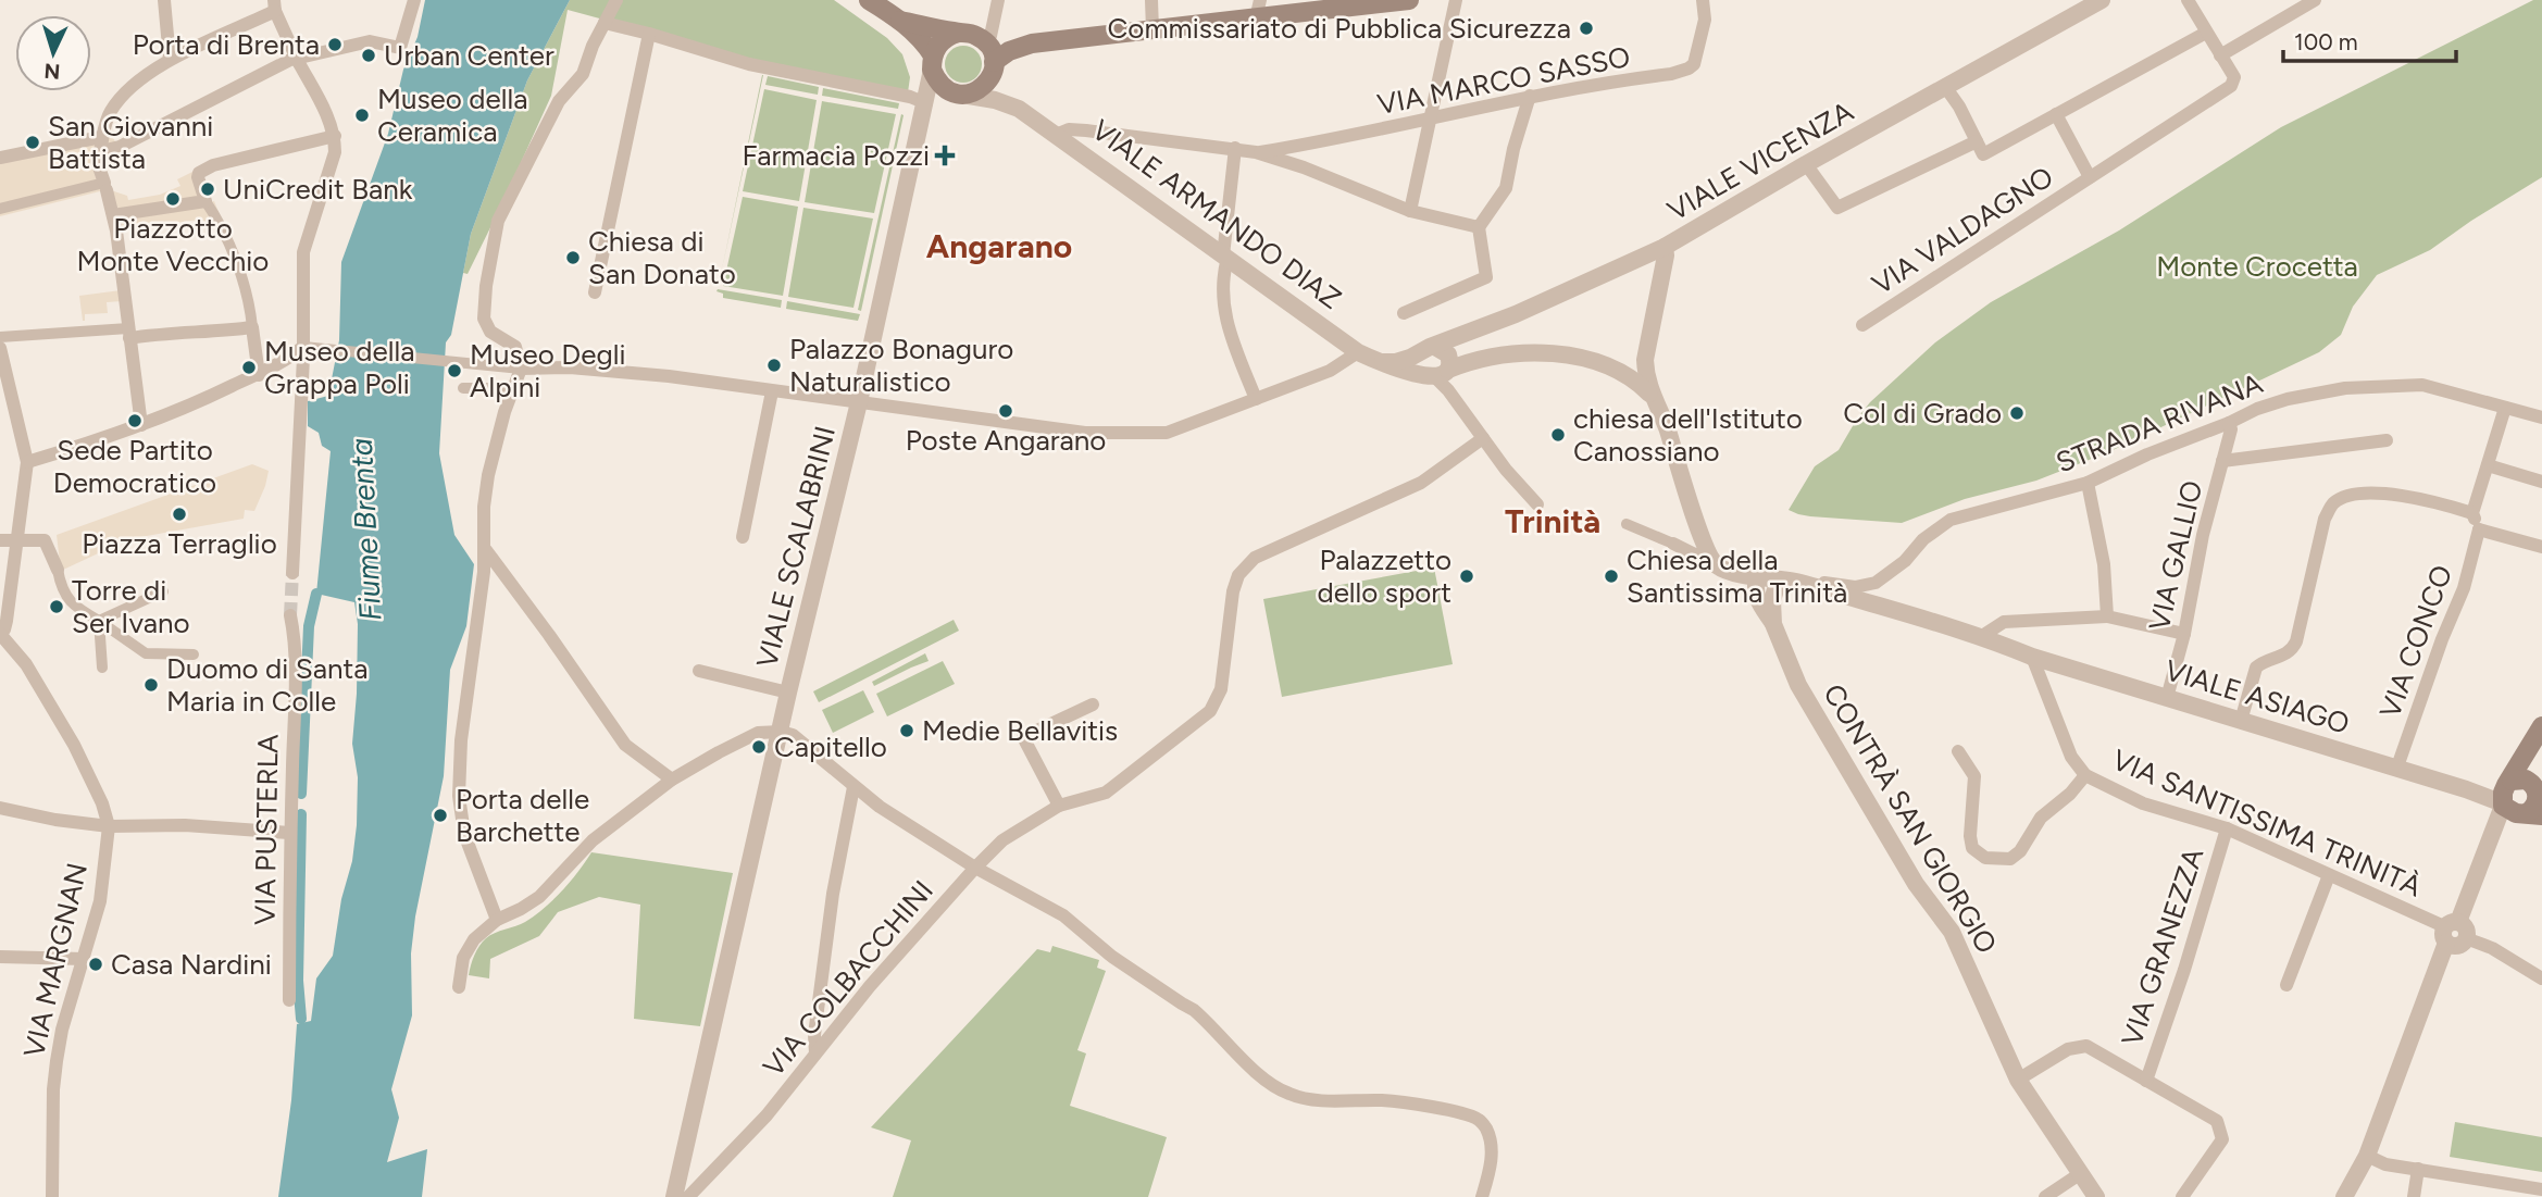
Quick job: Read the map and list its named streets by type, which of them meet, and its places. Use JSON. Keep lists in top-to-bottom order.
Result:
{
  "streets": {
    "main road": ["VIALE ARMANDO DIAZ", "VIALE ASIAGO"],
    "street": [
      "VIA MARCO SASSO",
      "VIALE VICENZA",
      "VIA VALDAGNO",
      "STRADA RIVANA",
      "VIALE SCALABRINI",
      "VIA GALLIO",
      "VIA CONCO",
      "CONTRÀ SAN GIORGIO",
      "VIA SANTISSIMA TRINITÀ",
      "VIA PUSTERLA",
      "VIA GRANEZZA",
      "VIA MARGNAN",
      "VIA COLBACCHINI"
    ]
  },
  "crossings": [
    ["VIALE ARMANDO DIAZ", "VIALE SCALABRINI"],
    ["STRADA RIVANA", "VIA GALLIO"],
    ["VIA GALLIO", "VIALE ASIAGO"],
    ["VIA CONCO", "VIALE ASIAGO"],
    ["VIALE ASIAGO", "VIA SANTISSIMA TRINITÀ"],
    ["VIA SANTISSIMA TRINITÀ", "VIA GRANEZZA"]
  ],
  "districts": ["Angarano", "Trinità"],
  "water": ["Fiume Brenta"],
  "parks": ["Monte Crocetta"],
  "places": {
    "other": [
      "Commissariato di Pubblica Sicurezza",
      "Porta di Brenta",
      "Urban Center",
      "Museo della Ceramica",
      "San Giovanni Battista",
      "UniCredit Bank",
      "Piazzotto Monte Vecchio",
      "Chiesa di San Donato",
      "Palazzo Bonaguro Naturalistico",
      "Museo della Grappa Poli",
      "Museo Degli Alpini",
      "Poste Angarano",
      "Col di Grado",
      "Sede Partito Democratico",
      "chiesa dell'Istituto Canossiano",
      "Piazza Terraglio",
      "Palazzetto dello sport",
      "Chiesa della Santissima Trinità",
      "Torre di Ser Ivano",
      "Duomo di Santa Maria in Colle",
      "Medie Bellavitis",
      "Capitello",
      "Porta delle Barchette",
      "Casa Nardini"
    ],
    "health": ["Farmacia Pozzi"]
  },
  "scale_bar": "100 m",
  "north": "bottom"
}
